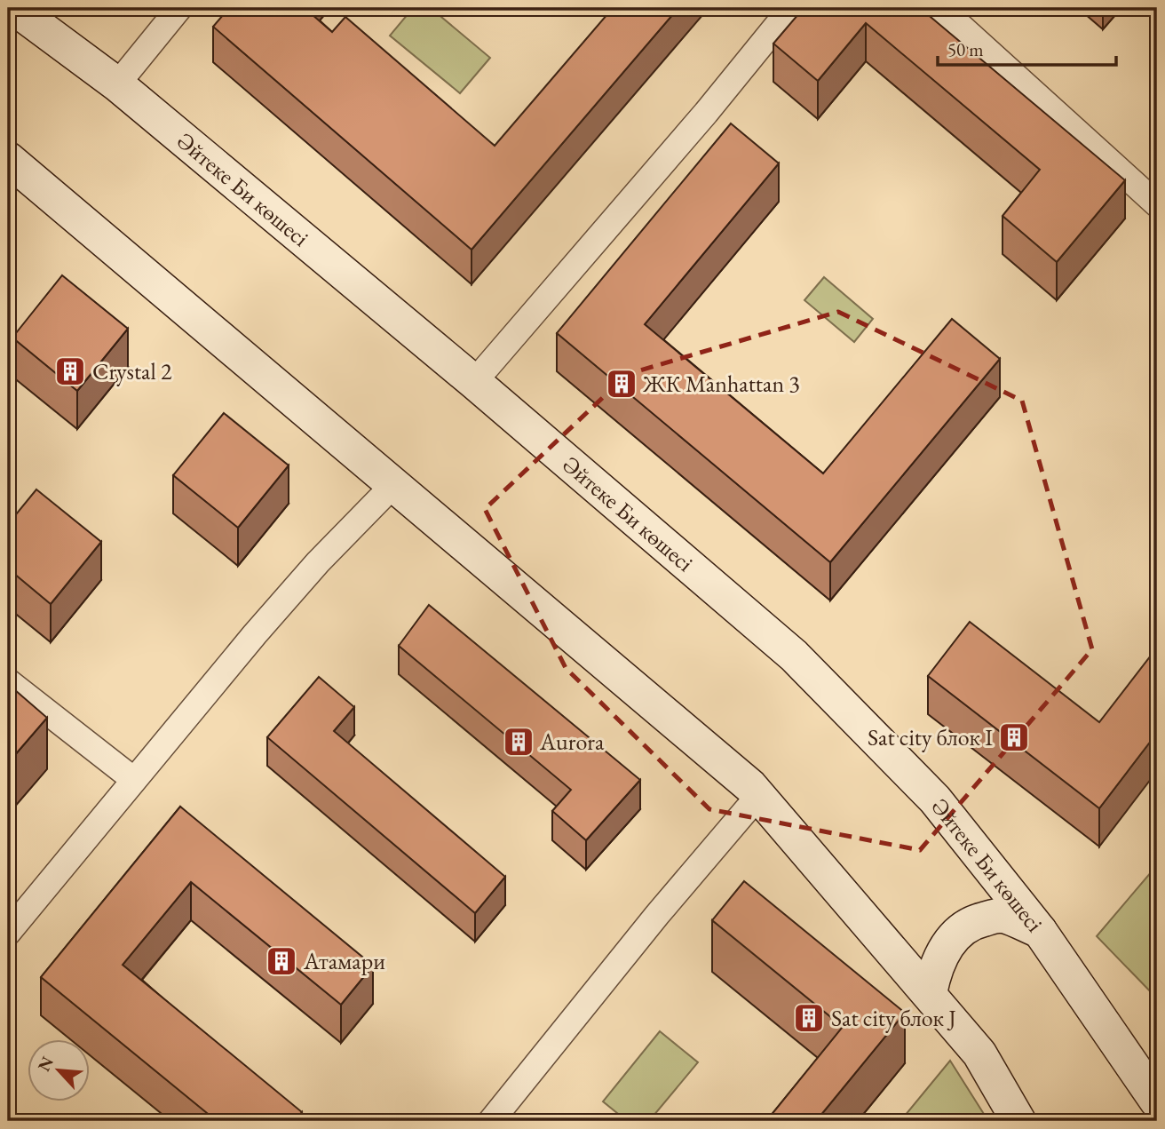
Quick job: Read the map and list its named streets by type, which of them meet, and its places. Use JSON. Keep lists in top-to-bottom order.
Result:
{
  "streets": {
    "street": ["Әйтеке Би көшесі"]
  },
  "places": {
    "building": [
      "Crystal 2",
      "ЖК Manhattan 3",
      "Sat city блок I",
      "Aurora",
      "Атамари",
      "Sat city блок J"
    ]
  },
  "scale_bar": "50 m",
  "north": "top left"
}
